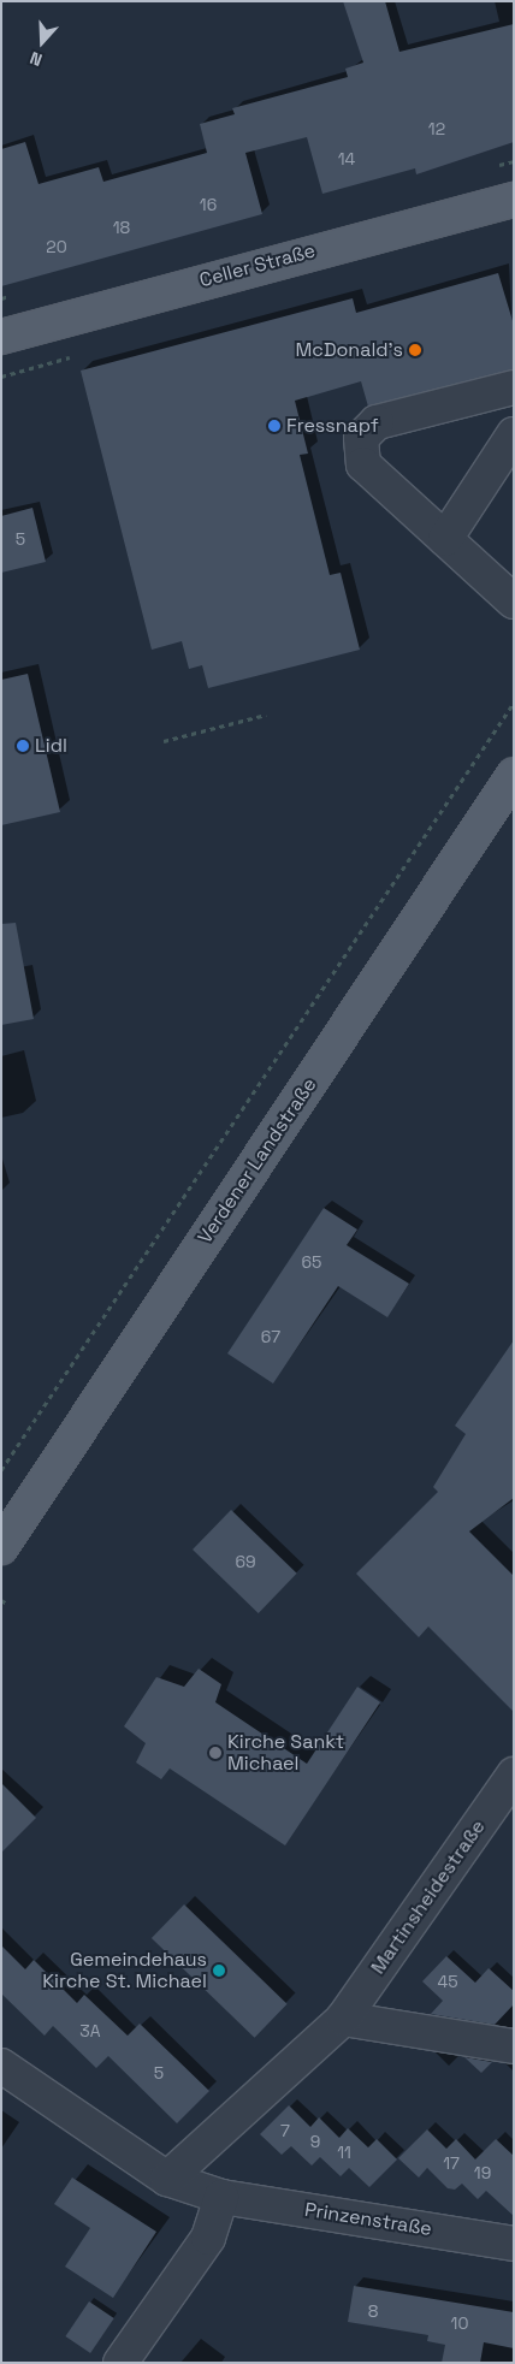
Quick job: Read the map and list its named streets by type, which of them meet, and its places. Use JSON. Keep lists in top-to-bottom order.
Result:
{
  "streets": {
    "main road": ["Celler Straße", "Verdener Landstraße"],
    "street": ["Martinsheidestraße", "Prinzenstraße"]
  },
  "crossings": [
    ["Martinsheidestraße", "Prinzenstraße"]
  ],
  "places": [
    "McDonald's",
    "Fressnapf",
    "Lidl",
    "Kirche Sankt Michael",
    "Gemeindehaus Kirche St. Michael"
  ],
  "house_numbers": [
    "12",
    "14",
    "16",
    "18",
    "20",
    "5",
    "65",
    "67",
    "69",
    "45",
    "3A",
    "5",
    "7",
    "9",
    "11",
    "17",
    "19",
    "8",
    "10"
  ],
  "north": "bottom"
}
